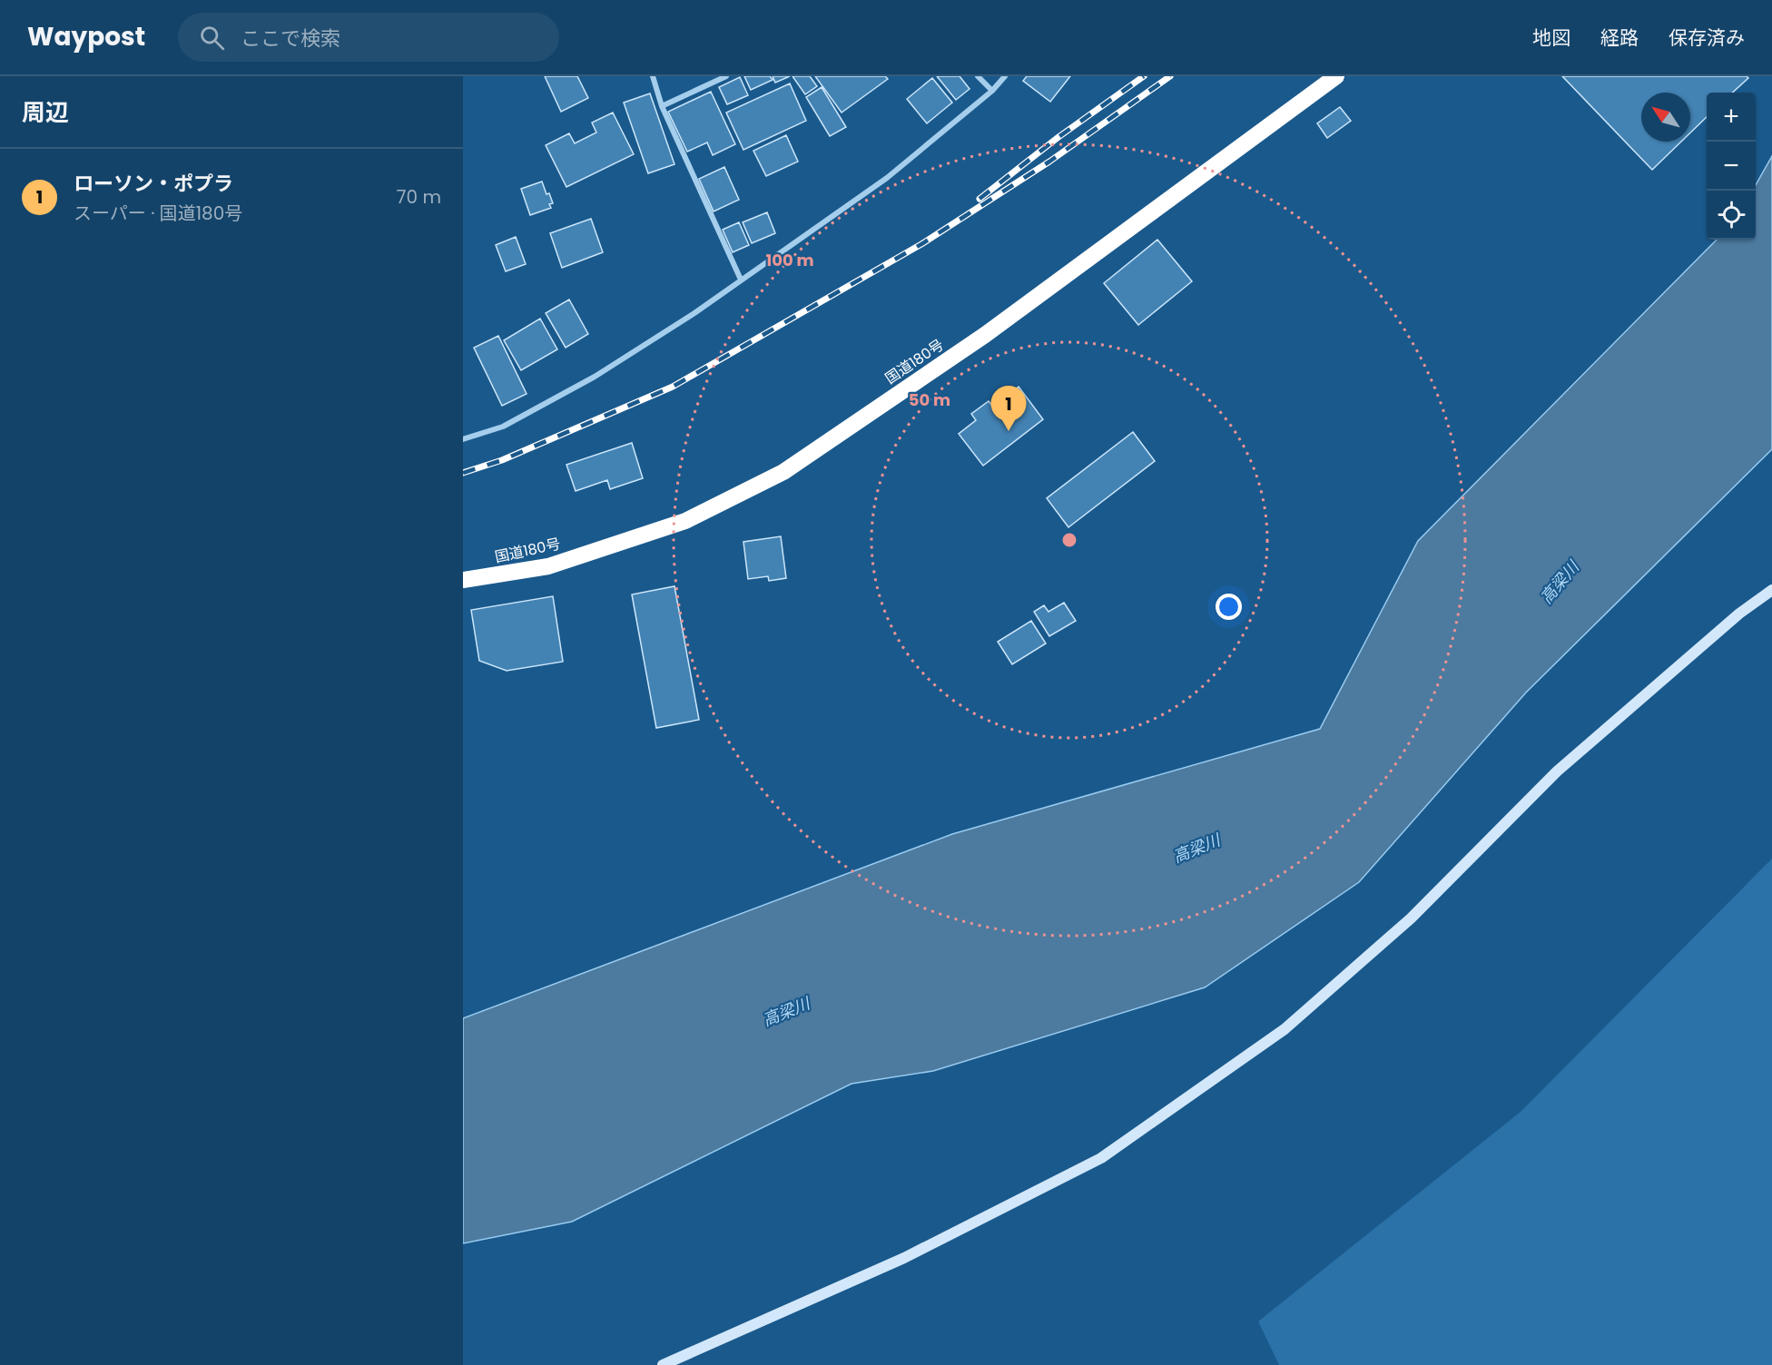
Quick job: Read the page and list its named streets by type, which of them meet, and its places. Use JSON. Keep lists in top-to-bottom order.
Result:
{
  "streets": {
    "highway": ["国道180号"]
  },
  "water": ["高梁川"],
  "north": "top left",
  "page": {
    "header": "Waypost",
    "search": "ここで検索",
    "nav": ["地図", "経路", "保存済み"],
    "heading": "周辺",
    "map_buttons": ["+", "−"],
    "list": [
      {
        "mark": "1",
        "name": "ローソン・ポプラ",
        "note": "スーパー · 国道180号",
        "value": "70 m"
      }
    ],
    "pins": "1"
  },
  "rings": ["100 m", "50 m"]
}
